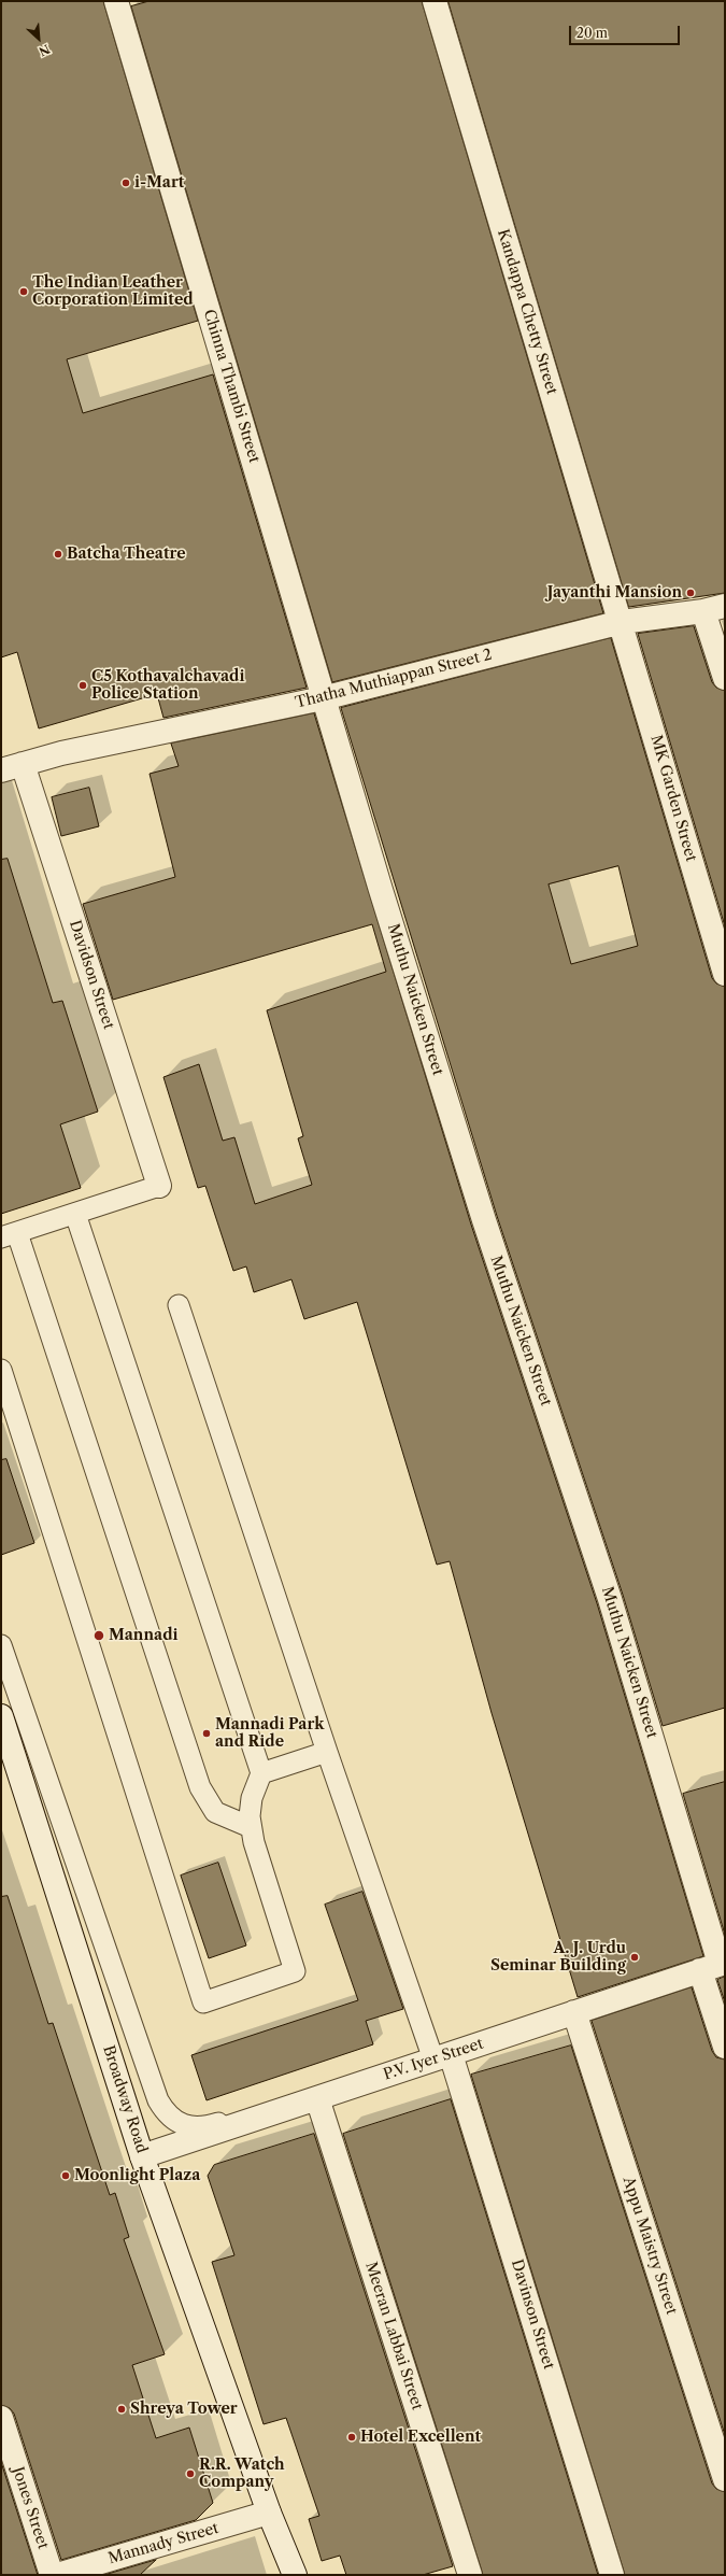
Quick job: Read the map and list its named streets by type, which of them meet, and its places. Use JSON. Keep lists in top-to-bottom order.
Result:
{
  "streets": {
    "street": [
      "Kandappa Chetty Street",
      "Chinna Thambi Street",
      "Thatha Muthiappan Street 2",
      "MK Garden Street",
      "Davidson Street",
      "Muthu Naicken Street",
      "P.V. Iyer Street",
      "Broadway Road",
      "Appu Maistry Street",
      "Davinson Street",
      "Meeran Labbai Street",
      "Jones Street",
      "Mannady Street"
    ]
  },
  "crossings": [
    ["Kandappa Chetty Street", "Thatha Muthiappan Street 2"],
    ["Kandappa Chetty Street", "MK Garden Street"],
    ["Chinna Thambi Street", "Thatha Muthiappan Street 2"],
    ["Chinna Thambi Street", "Muthu Naicken Street"],
    ["Thatha Muthiappan Street 2", "MK Garden Street"],
    ["Thatha Muthiappan Street 2", "Davidson Street"],
    ["Thatha Muthiappan Street 2", "Muthu Naicken Street"],
    ["Muthu Naicken Street", "P.V. Iyer Street"],
    ["P.V. Iyer Street", "Broadway Road"],
    ["P.V. Iyer Street", "Appu Maistry Street"],
    ["P.V. Iyer Street", "Davinson Street"],
    ["P.V. Iyer Street", "Meeran Labbai Street"],
    ["Broadway Road", "Mannady Street"]
  ],
  "places": [
    "i-Mart",
    "The Indian Leather Corporation Limited",
    "Batcha Theatre",
    "Jayanthi Mansion",
    "C5 Kothavalchavadi Police Station",
    "Mannadi",
    "Mannadi Park and Ride",
    "A. J. Urdu Seminar Building",
    "Moonlight Plaza",
    "Shreya Tower",
    "Hotel Excellent",
    "R.R. Watch Company"
  ],
  "scale_bar": "20 m",
  "north": "bottom right"
}
